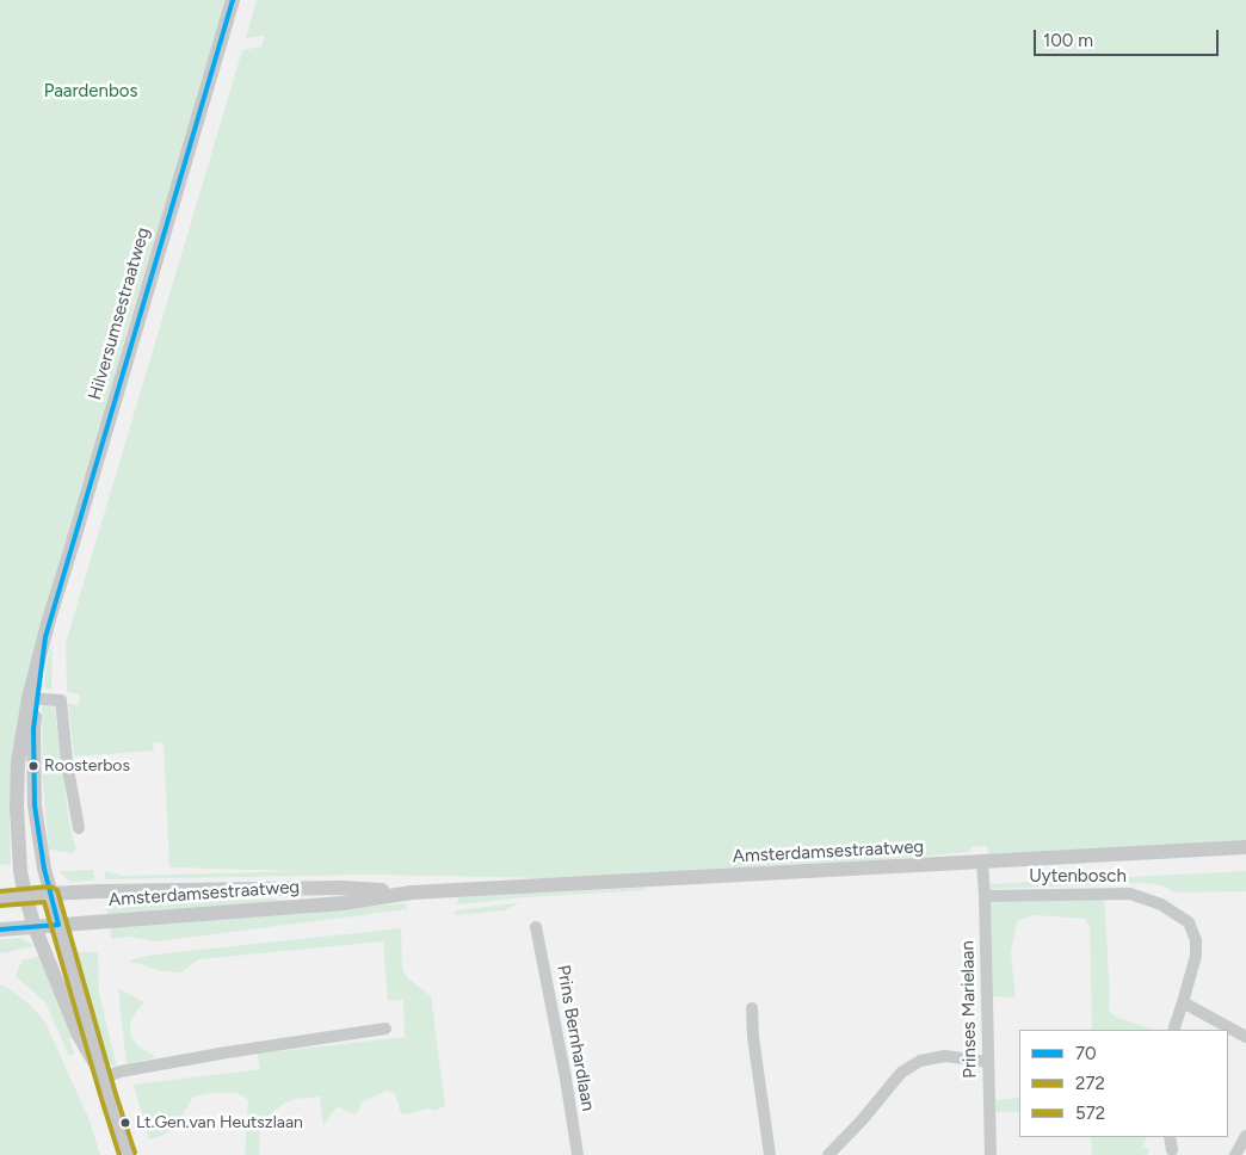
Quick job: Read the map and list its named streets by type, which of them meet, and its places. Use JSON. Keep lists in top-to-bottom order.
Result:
{
  "streets": {
    "main road": ["Hilversumsestraatweg", "Amsterdamsestraatweg"],
    "street": ["Uytenbosch", "Prinses Marielaan", "Prins Bernhardlaan"]
  },
  "crossings": [
    ["Hilversumsestraatweg", "Amsterdamsestraatweg"],
    ["Amsterdamsestraatweg", "Prinses Marielaan"],
    ["Uytenbosch", "Prinses Marielaan"]
  ],
  "parks": ["Paardenbos"],
  "places": ["Roosterbos", "Lt.Gen.van Heutszlaan"],
  "lines": ["transit line 70", "transit line 572", "transit line 272"],
  "legend": ["70", "272", "572"],
  "scale_bar": "100 m"
}
